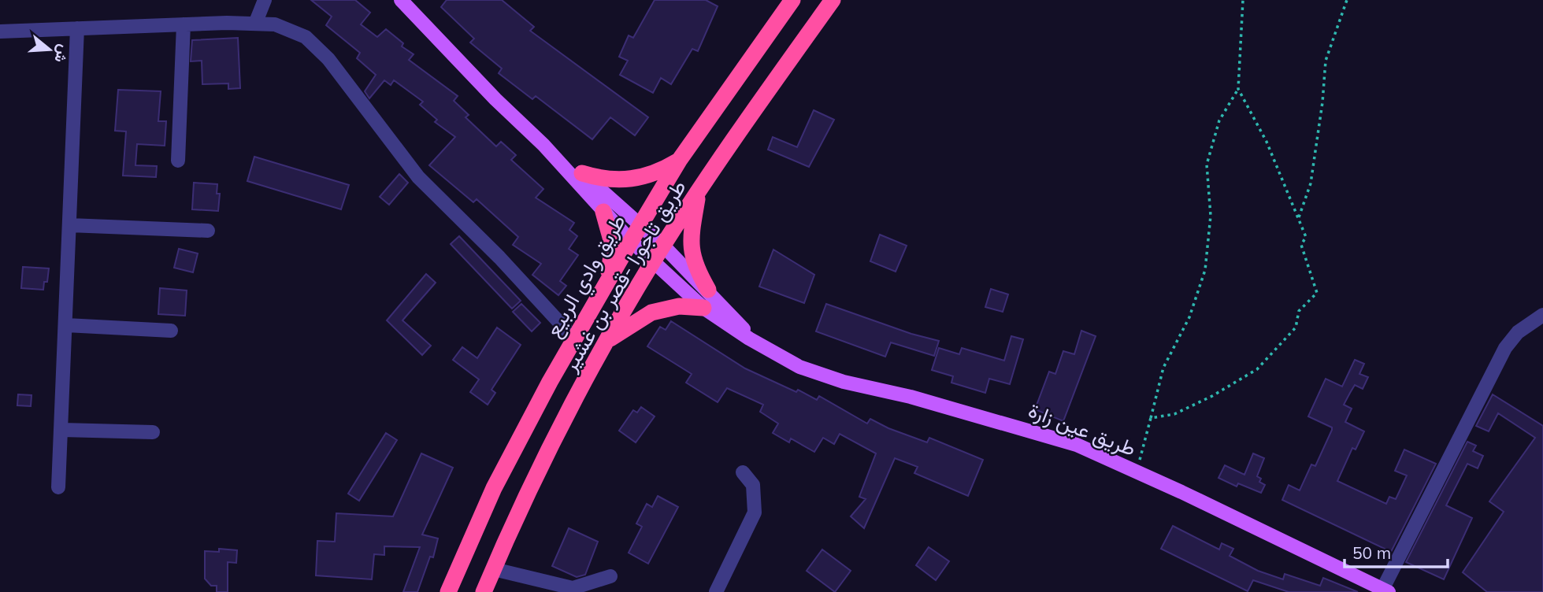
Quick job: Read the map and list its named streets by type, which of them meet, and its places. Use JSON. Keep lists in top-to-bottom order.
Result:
{
  "streets": {
    "highway": ["طريق وادي الربيع", "طريق تاجورا -قصر بن غشير"],
    "main road": ["طريق عين زارة"]
  },
  "crossings": [
    ["طريق وادي الربيع", "طريق عين زارة"],
    ["طريق تاجورا -قصر بن غشير", "طريق عين زارة"]
  ],
  "scale_bar": "50 m",
  "north": "right"
}
